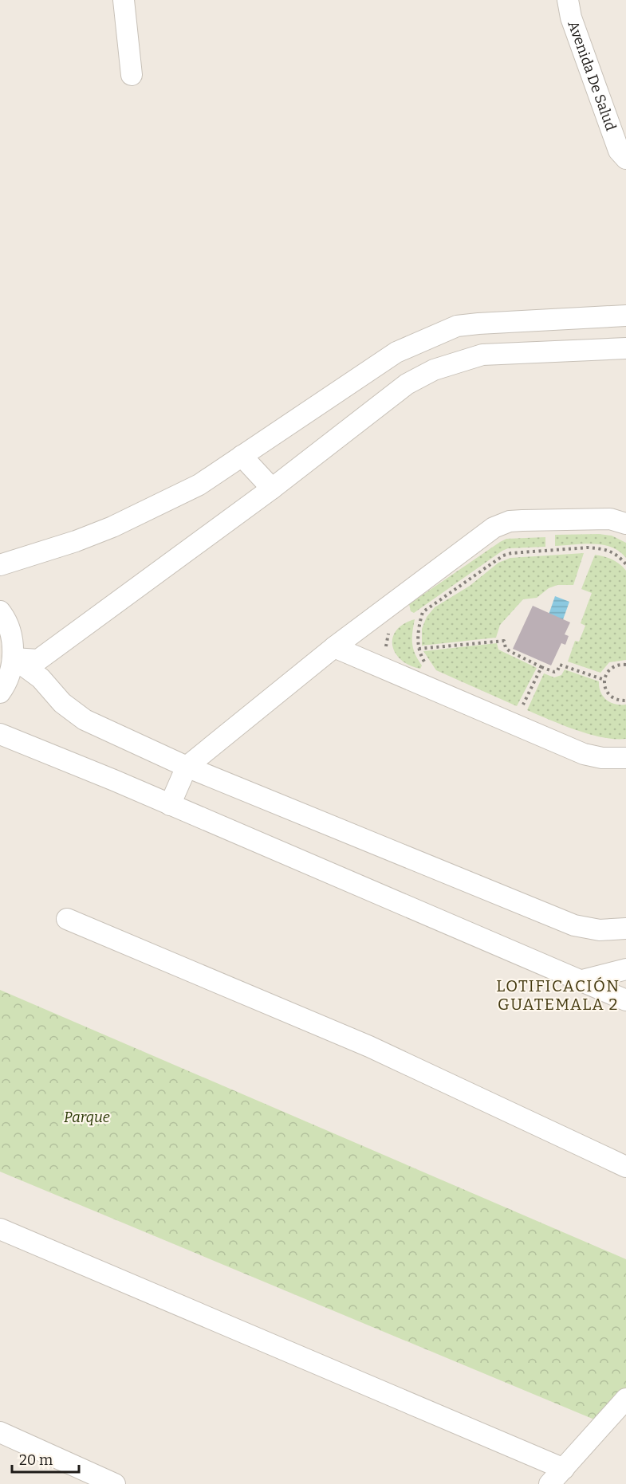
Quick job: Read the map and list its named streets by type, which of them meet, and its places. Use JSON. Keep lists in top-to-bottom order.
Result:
{
  "streets": {
    "street": ["Avenida De Salud"]
  },
  "districts": ["LOTIFICACIÓN GUATEMALA 2"],
  "parks": ["Parque"],
  "scale_bar": "20 m"
}
